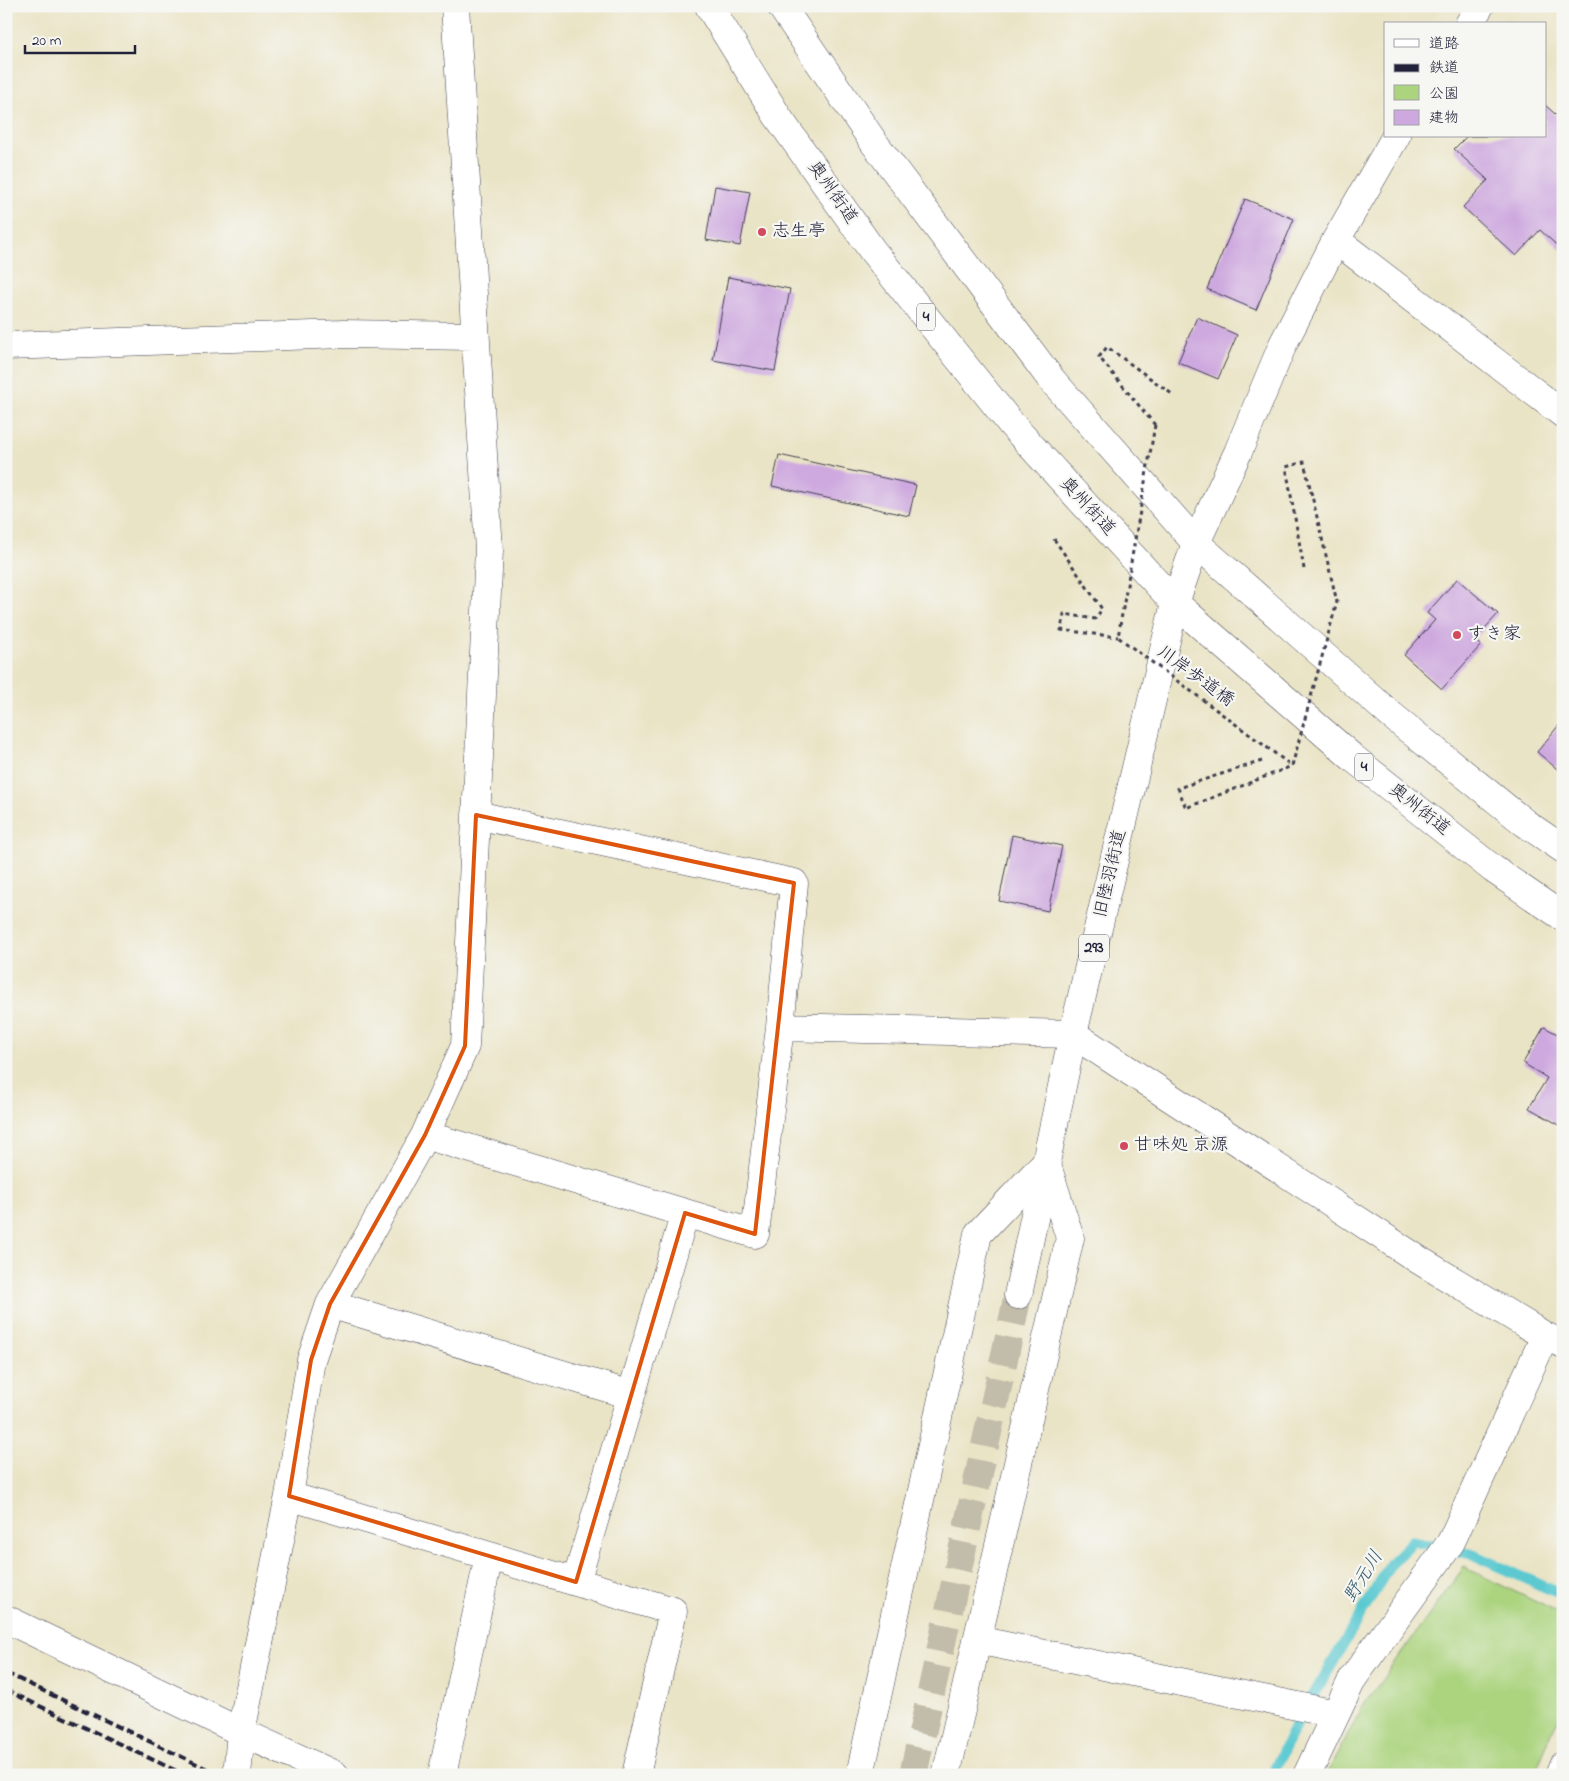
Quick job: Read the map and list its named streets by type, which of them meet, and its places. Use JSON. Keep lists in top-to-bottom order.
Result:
{
  "streets": {
    "main road": [
      "奥州街道",
      "4",
      "旧陸羽街道",
      "293"
    ],
    "path": ["川岸歩道橋"]
  },
  "crossings": [
    ["奥州街道", "旧陸羽街道"]
  ],
  "water": ["野元川"],
  "places": ["志生亭", "すき家", "甘味処 京源"],
  "legend": [
    "道路",
    "鉄道",
    "公園",
    "建物"
  ],
  "scale_bar": "20 m"
}
